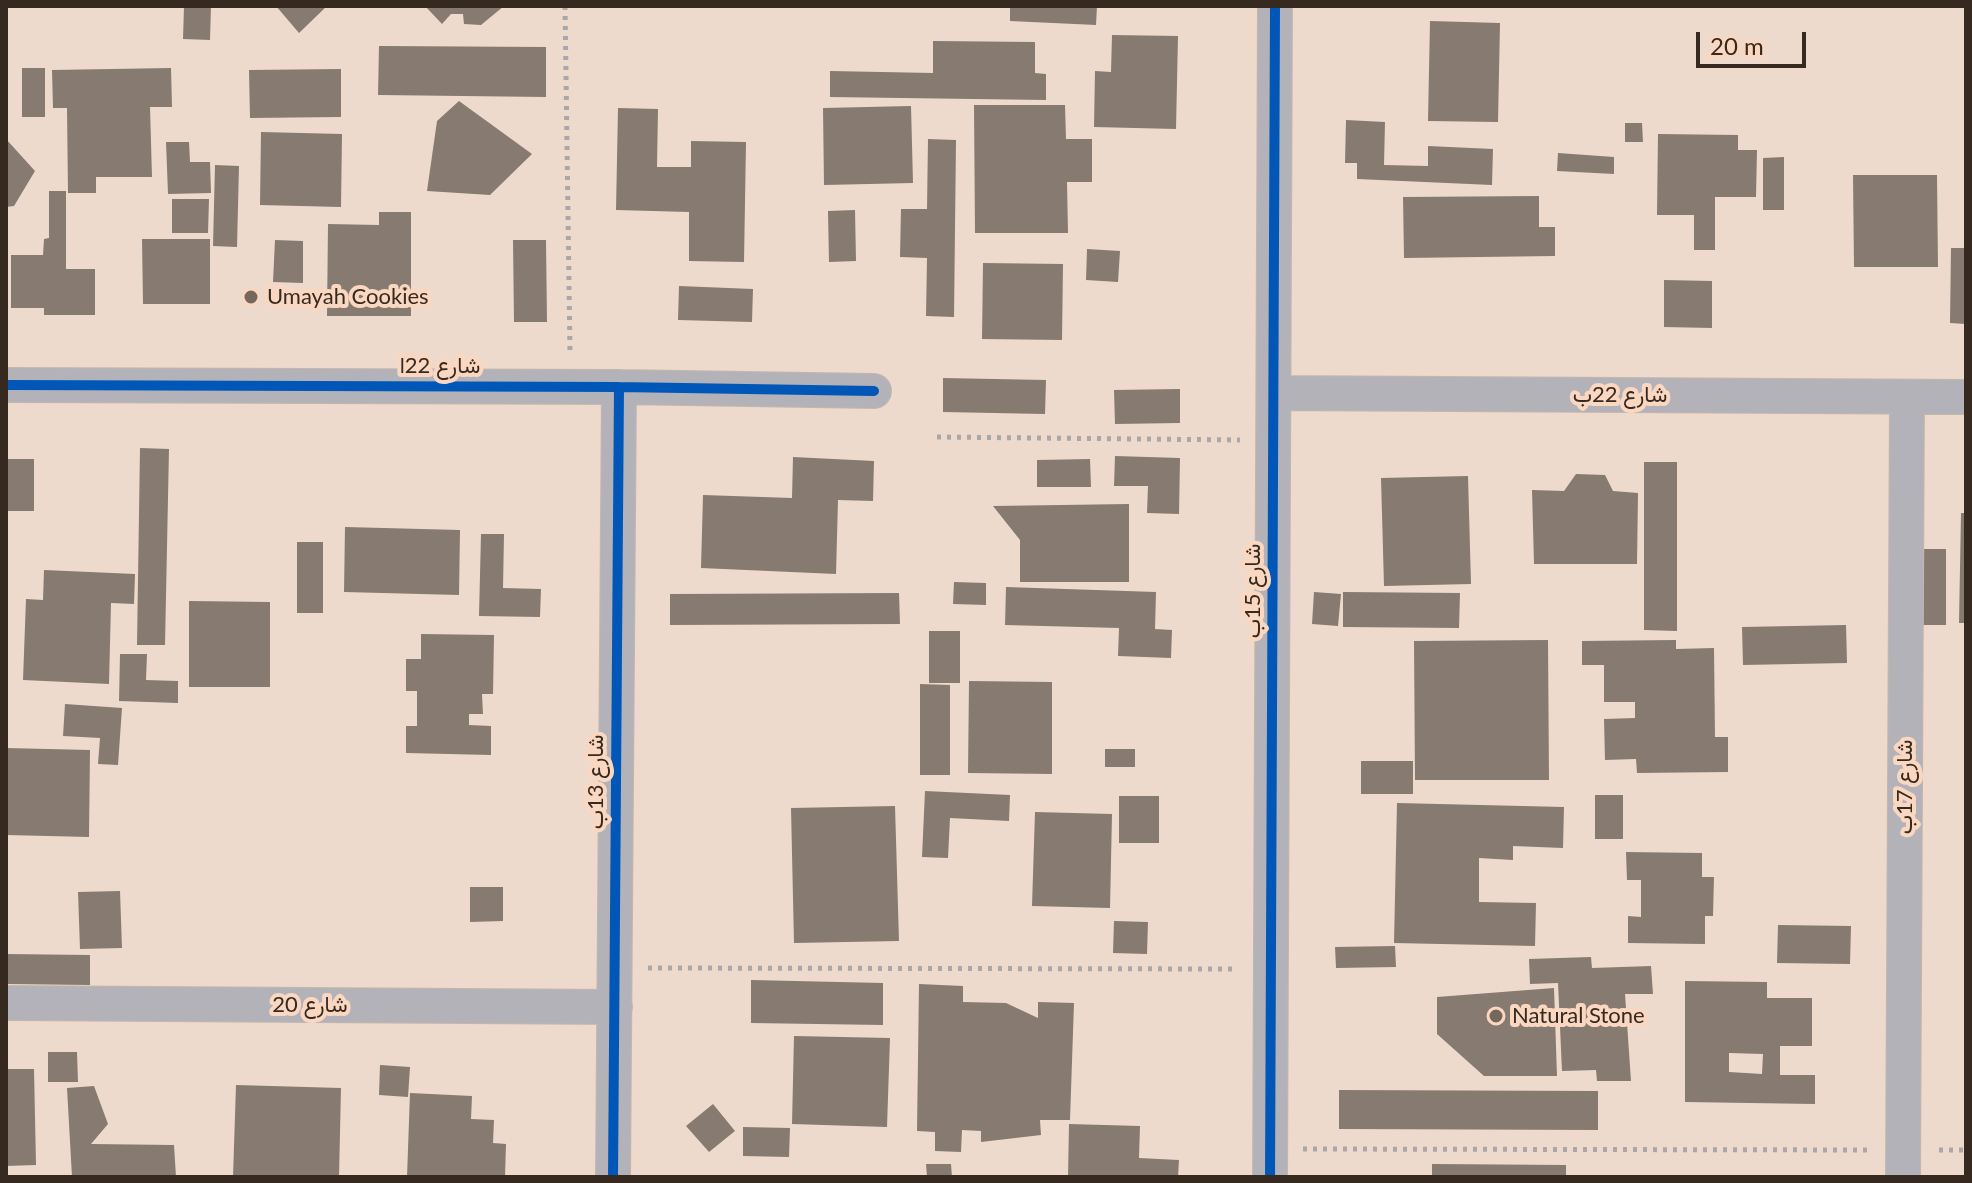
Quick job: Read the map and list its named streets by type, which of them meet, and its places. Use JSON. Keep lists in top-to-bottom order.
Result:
{
  "streets": {
    "street": [
      "شارع 22ا",
      "شارع 22ب",
      "شارع 15ب",
      "شارع 13ب",
      "شارع 17ب",
      "شارع 20"
    ]
  },
  "crossings": [
    ["شارع 22ا", "شارع 13ب"],
    ["شارع 22ب", "شارع 15ب"],
    ["شارع 22ب", "شارع 17ب"],
    ["شارع 13ب", "شارع 20"]
  ],
  "places": ["Umayah Cookies", "Natural Stone"],
  "scale_bar": "20 m"
}
